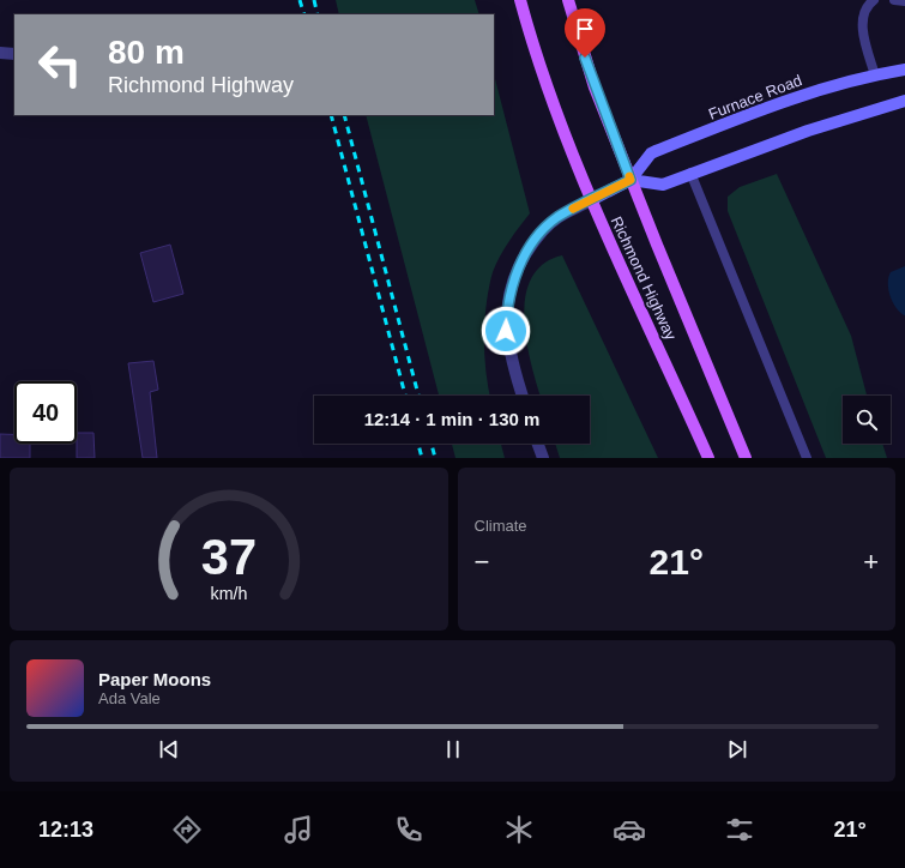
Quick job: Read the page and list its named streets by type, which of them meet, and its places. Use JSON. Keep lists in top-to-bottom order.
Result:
{
  "streets": {
    "main road": ["Furnace Road", "Richmond Highway"]
  },
  "crossings": [
    ["Furnace Road", "Richmond Highway"]
  ],
  "page": {
    "turn": ["80 m", "Richmond Highway"],
    "limit": "40",
    "trip": "12:14 · 1 min · 130 m",
    "tile": "Climate",
    "heat": ["−", "21°", "+"],
    "song": ["Paper Moons", "Ada Vale"],
    "tabs": ["12:13", "21°"],
    "gauge": ["37", "km/h"]
  }
}
